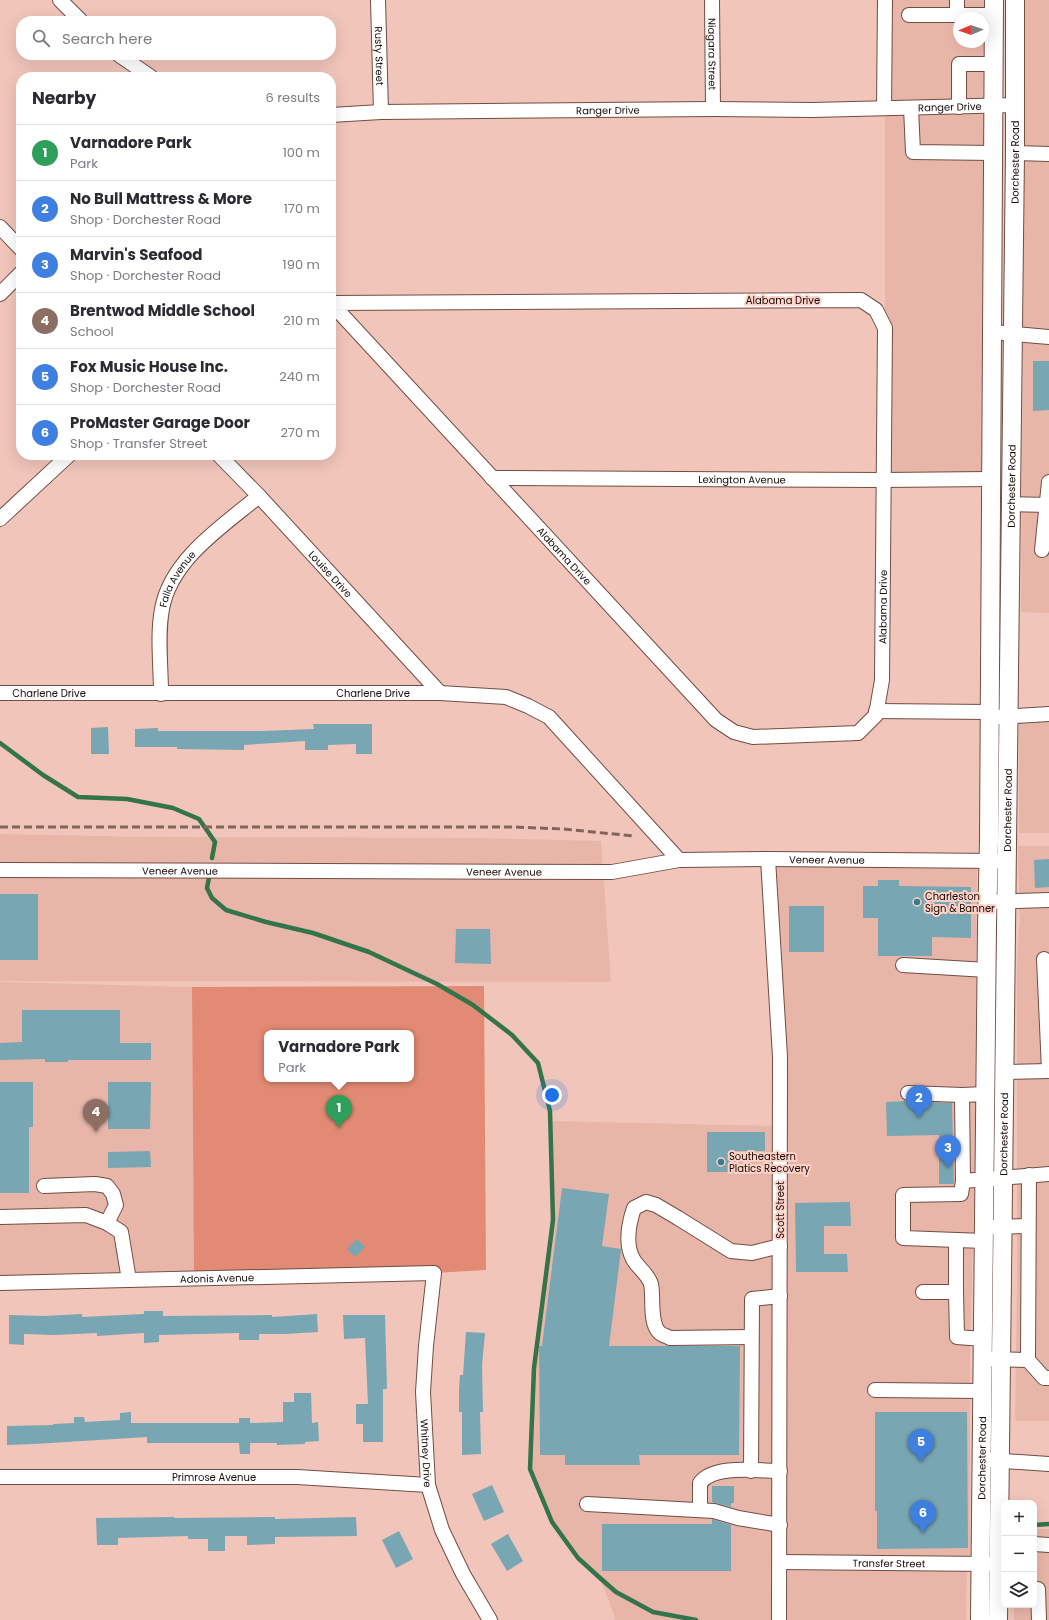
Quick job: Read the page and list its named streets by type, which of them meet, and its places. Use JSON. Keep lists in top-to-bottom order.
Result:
{
  "streets": {
    "main road": ["Dorchester Road"],
    "street": [
      "Niagara Street",
      "Rusty Street",
      "Ranger Drive",
      "Alabama Drive",
      "Lexington Avenue",
      "Louise Drive",
      "Falla Avenue",
      "Charlene Drive",
      "Veneer Avenue",
      "Scott Street",
      "Adonis Avenue",
      "Whitney Drive",
      "Primrose Avenue",
      "Transfer Street"
    ]
  },
  "crossings": [
    ["Niagara Street", "Ranger Drive"],
    ["Rusty Street", "Ranger Drive"],
    ["Ranger Drive", "Dorchester Road"],
    ["Dorchester Road", "Lexington Avenue"],
    ["Dorchester Road", "Veneer Avenue"],
    ["Dorchester Road", "Transfer Street"],
    ["Alabama Drive", "Lexington Avenue"],
    ["Louise Drive", "Falla Avenue"],
    ["Louise Drive", "Charlene Drive"],
    ["Falla Avenue", "Charlene Drive"],
    ["Charlene Drive", "Veneer Avenue"],
    ["Veneer Avenue", "Scott Street"],
    ["Scott Street", "Transfer Street"],
    ["Adonis Avenue", "Whitney Drive"],
    ["Whitney Drive", "Primrose Avenue"]
  ],
  "places": ["Charleston Sign & Banner", "Southeastern Platics Recovery"],
  "north": "left",
  "page": {
    "search": "Search here",
    "heading": ["Nearby", "6 results"],
    "list": [
      {
        "mark": "1",
        "name": "Varnadore Park",
        "note": "Park",
        "value": "100 m"
      },
      {
        "mark": "2",
        "name": "No Bull Mattress & More",
        "note": "Shop · Dorchester Road",
        "value": "170 m"
      },
      {
        "mark": "3",
        "name": "Marvin's Seafood",
        "note": "Shop · Dorchester Road",
        "value": "190 m"
      },
      {
        "mark": "4",
        "name": "Brentwod Middle School",
        "note": "School",
        "value": "210 m"
      },
      {
        "mark": "5",
        "name": "Fox Music House Inc.",
        "note": "Shop · Dorchester Road",
        "value": "240 m"
      },
      {
        "mark": "6",
        "name": "ProMaster Garage Door",
        "note": "Shop · Transfer Street",
        "value": "270 m"
      }
    ],
    "popup": ["Varnadore Park", "Park"],
    "pins": [
      "2",
      "1",
      "4",
      "3",
      "5",
      "6"
    ],
    "map_buttons": ["+", "−"]
  }
}
